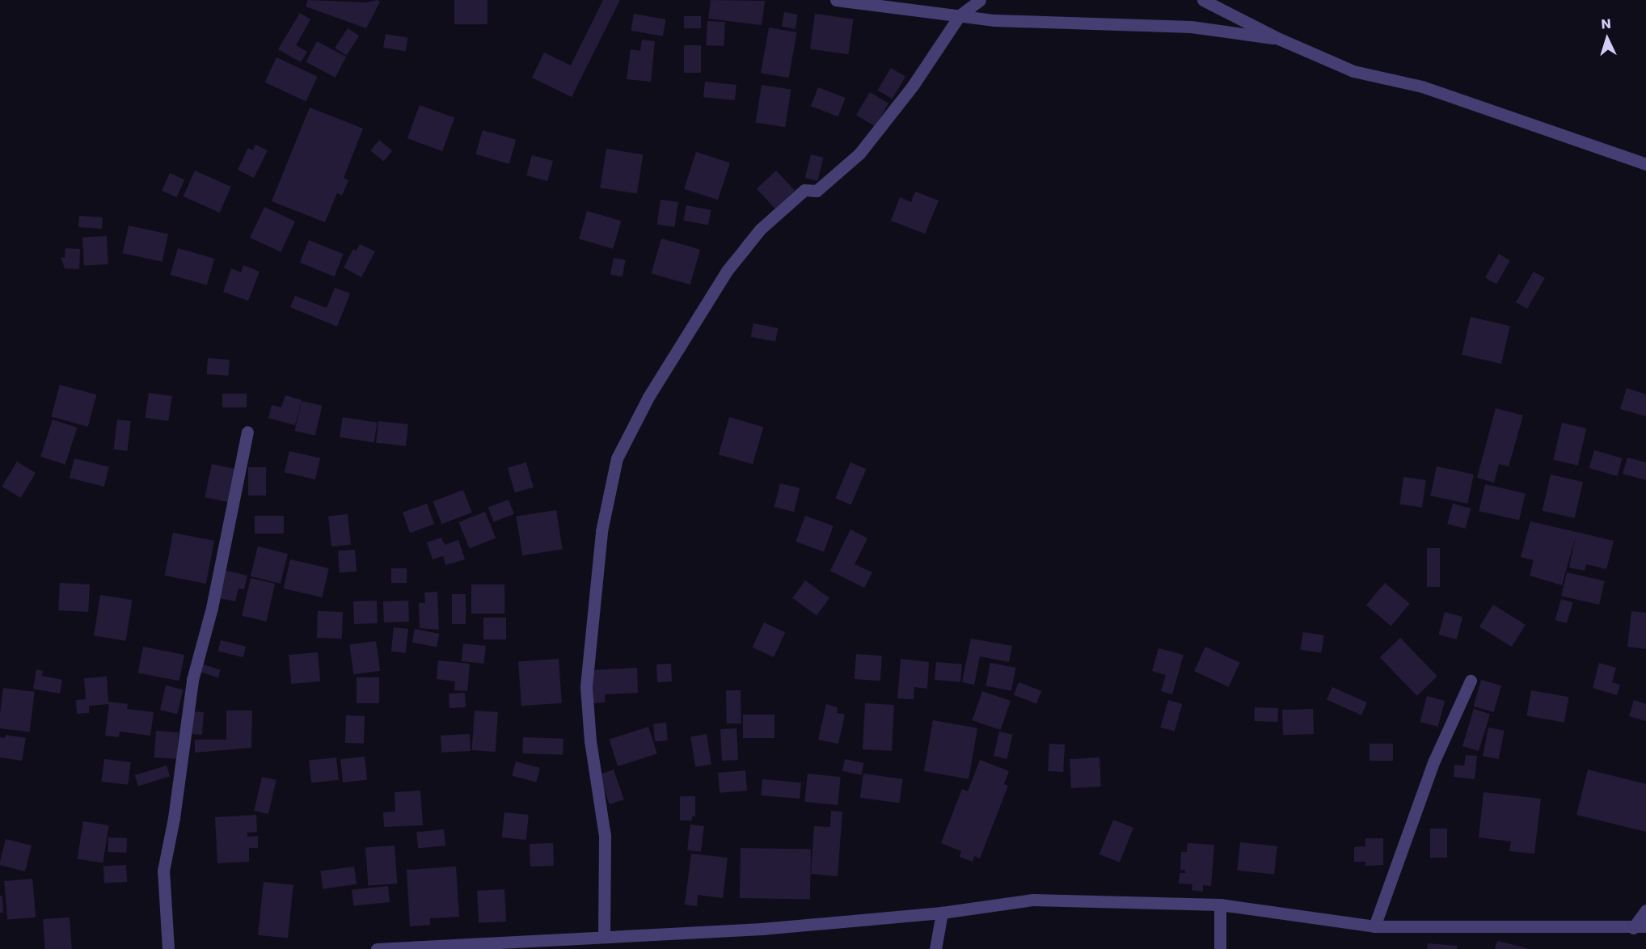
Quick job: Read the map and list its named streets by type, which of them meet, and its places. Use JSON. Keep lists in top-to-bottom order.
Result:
{
  "north": "top"
}
